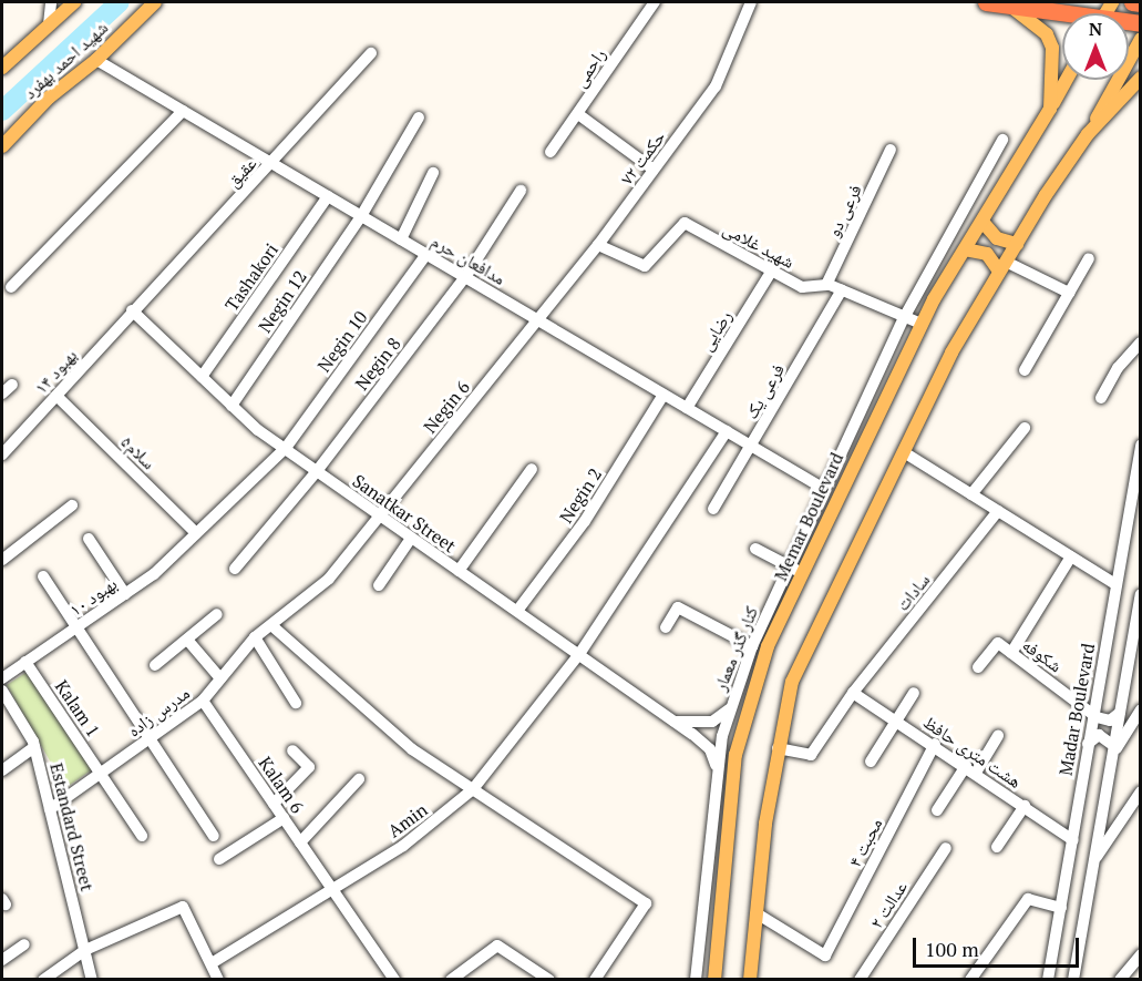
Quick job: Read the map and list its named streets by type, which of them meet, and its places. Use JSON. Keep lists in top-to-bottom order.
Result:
{
  "streets": {
    "main road": ["شهید احمد بهفرد", "Memar Boulevard"],
    "street": [
      "راحمی",
      "حکمت ۷۲",
      "عقیق",
      "فرعی دو",
      "شهید غلامی",
      "مدافعان حرم",
      "Tashakori",
      "Negin 12",
      "رضایی",
      "Negin 10",
      "Negin 8",
      "بهبود ۱۴",
      "فرعی یک",
      "Negin 6",
      "سلام۵",
      "Negin 2",
      "Sanatkar Street",
      "سادات",
      "بهبود ۱۰",
      "کنار گذر معمار",
      "شکوفه",
      "Kalam 1",
      "Madar Boulevard",
      "مدرس زاده",
      "هشت متری حافظ",
      "Kalam 6",
      "Amin",
      "Estandard Street",
      "محبت ۴",
      "عدالت ۲"
    ]
  },
  "crossings": [
    ["شهید احمد بهفرد", "مدافعان حرم"],
    ["حکمت ۷۲", "شهید غلامی"],
    ["حکمت ۷۲", "مدافعان حرم"],
    ["حکمت ۷۲", "Negin 6"],
    ["عقیق", "مدافعان حرم"],
    ["عقیق", "بهبود ۱۴"],
    ["عقیق", "Sanatkar Street"],
    ["فرعی دو", "شهید غلامی"],
    ["شهید غلامی", "رضایی"],
    ["شهید غلامی", "فرعی یک"],
    ["شهید غلامی", "Memar Boulevard"],
    ["شهید غلامی", "کنار گذر معمار"],
    ["مدافعان حرم", "Tashakori"],
    ["مدافعان حرم", "Negin 12"],
    ["مدافعان حرم", "رضایی"],
    ["مدافعان حرم", "Negin 10"],
    ["مدافعان حرم", "Negin 8"],
    ["مدافعان حرم", "فرعی یک"],
    ["مدافعان حرم", "Negin 6"],
    ["مدافعان حرم", "Negin 2"],
    ["مدافعان حرم", "کنار گذر معمار"],
    ["مدافعان حرم", "Amin"],
    ["Tashakori", "Sanatkar Street"],
    ["Negin 12", "Sanatkar Street"],
    ["Negin 10", "سلام۵"],
    ["Negin 10", "Sanatkar Street"],
    ["Negin 10", "بهبود ۱۰"],
    ["Negin 8", "Sanatkar Street"],
    ["بهبود ۱۴", "سلام۵"],
    ["بهبود ۱۴", "Sanatkar Street"],
    ["Negin 6", "Sanatkar Street"],
    ["Negin 6", "مدرس زاده"],
    ["سلام۵", "بهبود ۱۰"],
    ["Negin 2", "Sanatkar Street"],
    ["Sanatkar Street", "کنار گذر معمار"],
    ["Sanatkar Street", "Amin"],
    ["سادات", "هشت متری حافظ"],
    ["بهبود ۱۰", "Kalam 1"],
    ["شکوفه", "Madar Boulevard"],
    ["Kalam 1", "مدرس زاده"],
    ["Madar Boulevard", "هشت متری حافظ"],
    ["مدرس زاده", "Kalam 6"],
    ["مدرس زاده", "Estandard Street"],
    ["هشت متری حافظ", "محبت ۴"],
    ["Kalam 6", "Amin"]
  ],
  "scale_bar": "100 m",
  "north": "top"
}
